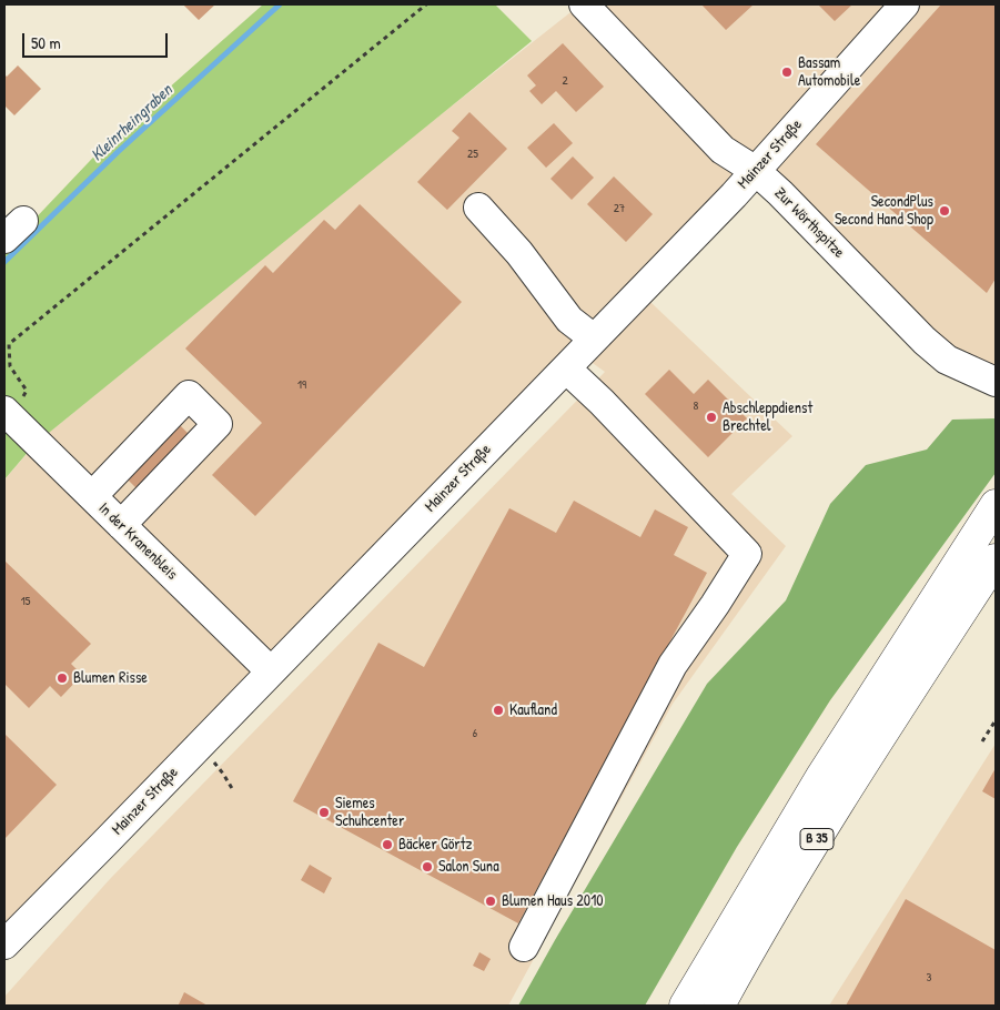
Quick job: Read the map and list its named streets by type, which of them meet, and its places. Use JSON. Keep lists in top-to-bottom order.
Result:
{
  "streets": {
    "highway": ["B 35"],
    "street": ["Mainzer Straße", "Zur Wörthspitze", "In der Kranenbleis"]
  },
  "crossings": [
    ["Mainzer Straße", "Zur Wörthspitze"],
    ["Mainzer Straße", "In der Kranenbleis"]
  ],
  "water": ["Kleinrheingraben"],
  "places": [
    "Bassam Automobile",
    "SecondPlus Second Hand Shop",
    "Abschleppdienst Brechtel",
    "Blumen Risse",
    "Kaufland",
    "Siemes Schuhcenter",
    "Bäcker Görtz",
    "Salon Suna",
    "Blumen Haus 2010"
  ],
  "house_numbers": [
    "2",
    "25",
    "27",
    "19",
    "8",
    "15",
    "6",
    "3"
  ],
  "scale_bar": "50 m"
}
